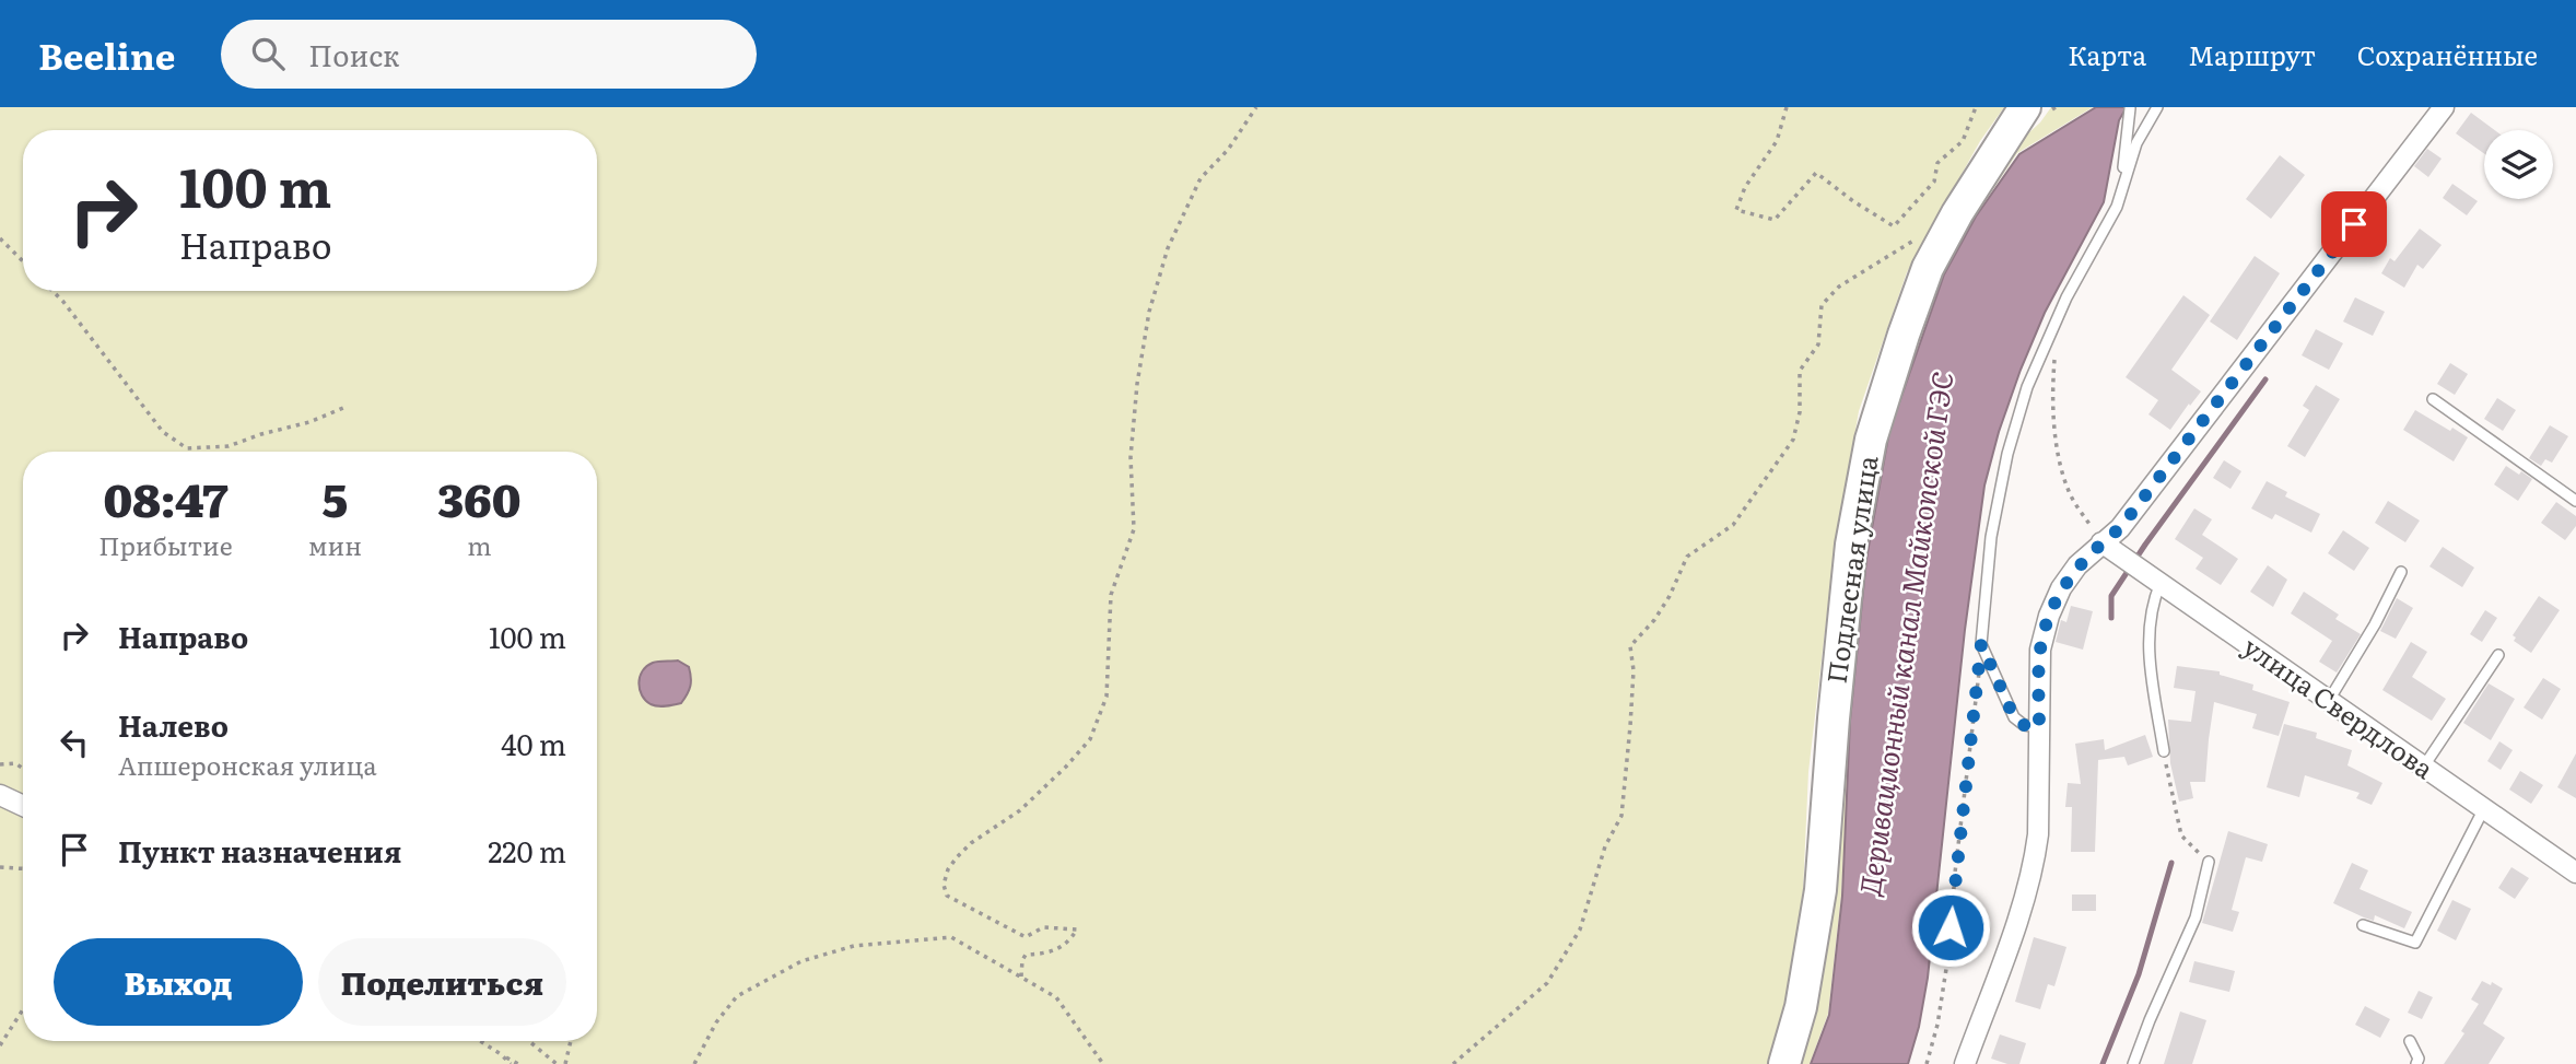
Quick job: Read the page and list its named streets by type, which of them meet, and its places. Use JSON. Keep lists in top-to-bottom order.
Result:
{
  "streets": {
    "main road": ["Подлесная улица"],
    "street": ["улица Свердлова"]
  },
  "water": ["Деривационный канал Майкопской ГЭС"],
  "page": {
    "header": "Beeline",
    "search": "Поиск",
    "nav": ["Карта", "Маршрут", "Сохранённые"],
    "turn": ["100 m", "Направо"],
    "eta": [
      "08:47",
      "Прибытие",
      "5",
      "мин",
      "360",
      "m"
    ],
    "list": [
      {
        "name": "Направо",
        "value": "100 m"
      },
      {
        "name": "Налево",
        "note": "Апшеронская улица",
        "value": "40 m"
      },
      {
        "name": "Пункт назначения",
        "value": "220 m"
      }
    ],
    "buttons": ["Выход", "Поделиться"]
  }
}
